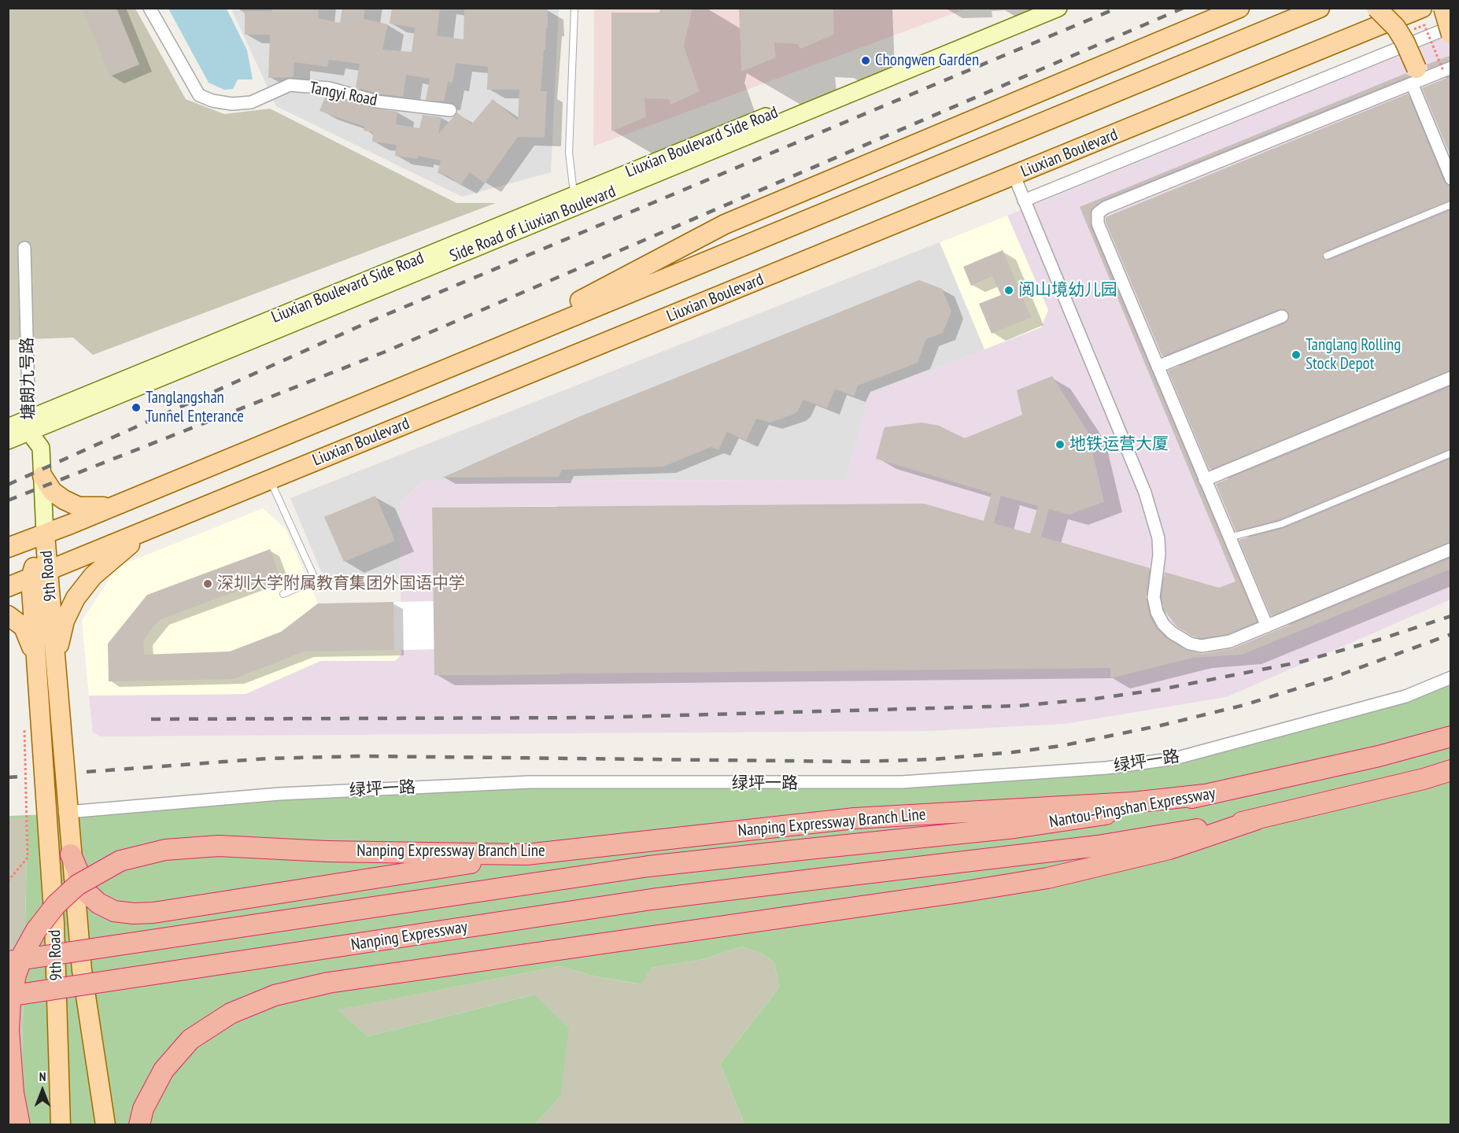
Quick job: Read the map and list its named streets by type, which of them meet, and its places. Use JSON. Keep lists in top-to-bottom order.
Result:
{
  "streets": {
    "highway": ["Nantou-Pingshan Expressway", "Nanping Expressway Branch Line", "Nanping Expressway"],
    "main road": [
      "Liuxian Boulevard Side Road",
      "Liuxian Boulevard",
      "Side Road of Liuxian Boulevard",
      "塘朗九号路",
      "9th Road"
    ],
    "street": ["Tangyi Road", "绿坪一路"]
  },
  "crossings": [
    ["Liuxian Boulevard Side Road", "Side Road of Liuxian Boulevard"],
    ["Liuxian Boulevard", "9th Road"],
    ["Side Road of Liuxian Boulevard", "塘朗九号路"],
    ["塘朗九号路", "9th Road"],
    ["9th Road", "绿坪一路"],
    ["Nantou-Pingshan Expressway", "Nanping Expressway Branch Line"],
    ["Nantou-Pingshan Expressway", "Nanping Expressway"]
  ],
  "places": [
    "Chongwen Garden",
    "阅山境幼儿园",
    "Tanglang Rolling Stock Depot",
    "Tanglangshan Tunnel Enterance",
    "地铁运营大厦",
    "深圳大学附属教育集团外国语中学"
  ],
  "north": "top"
}
